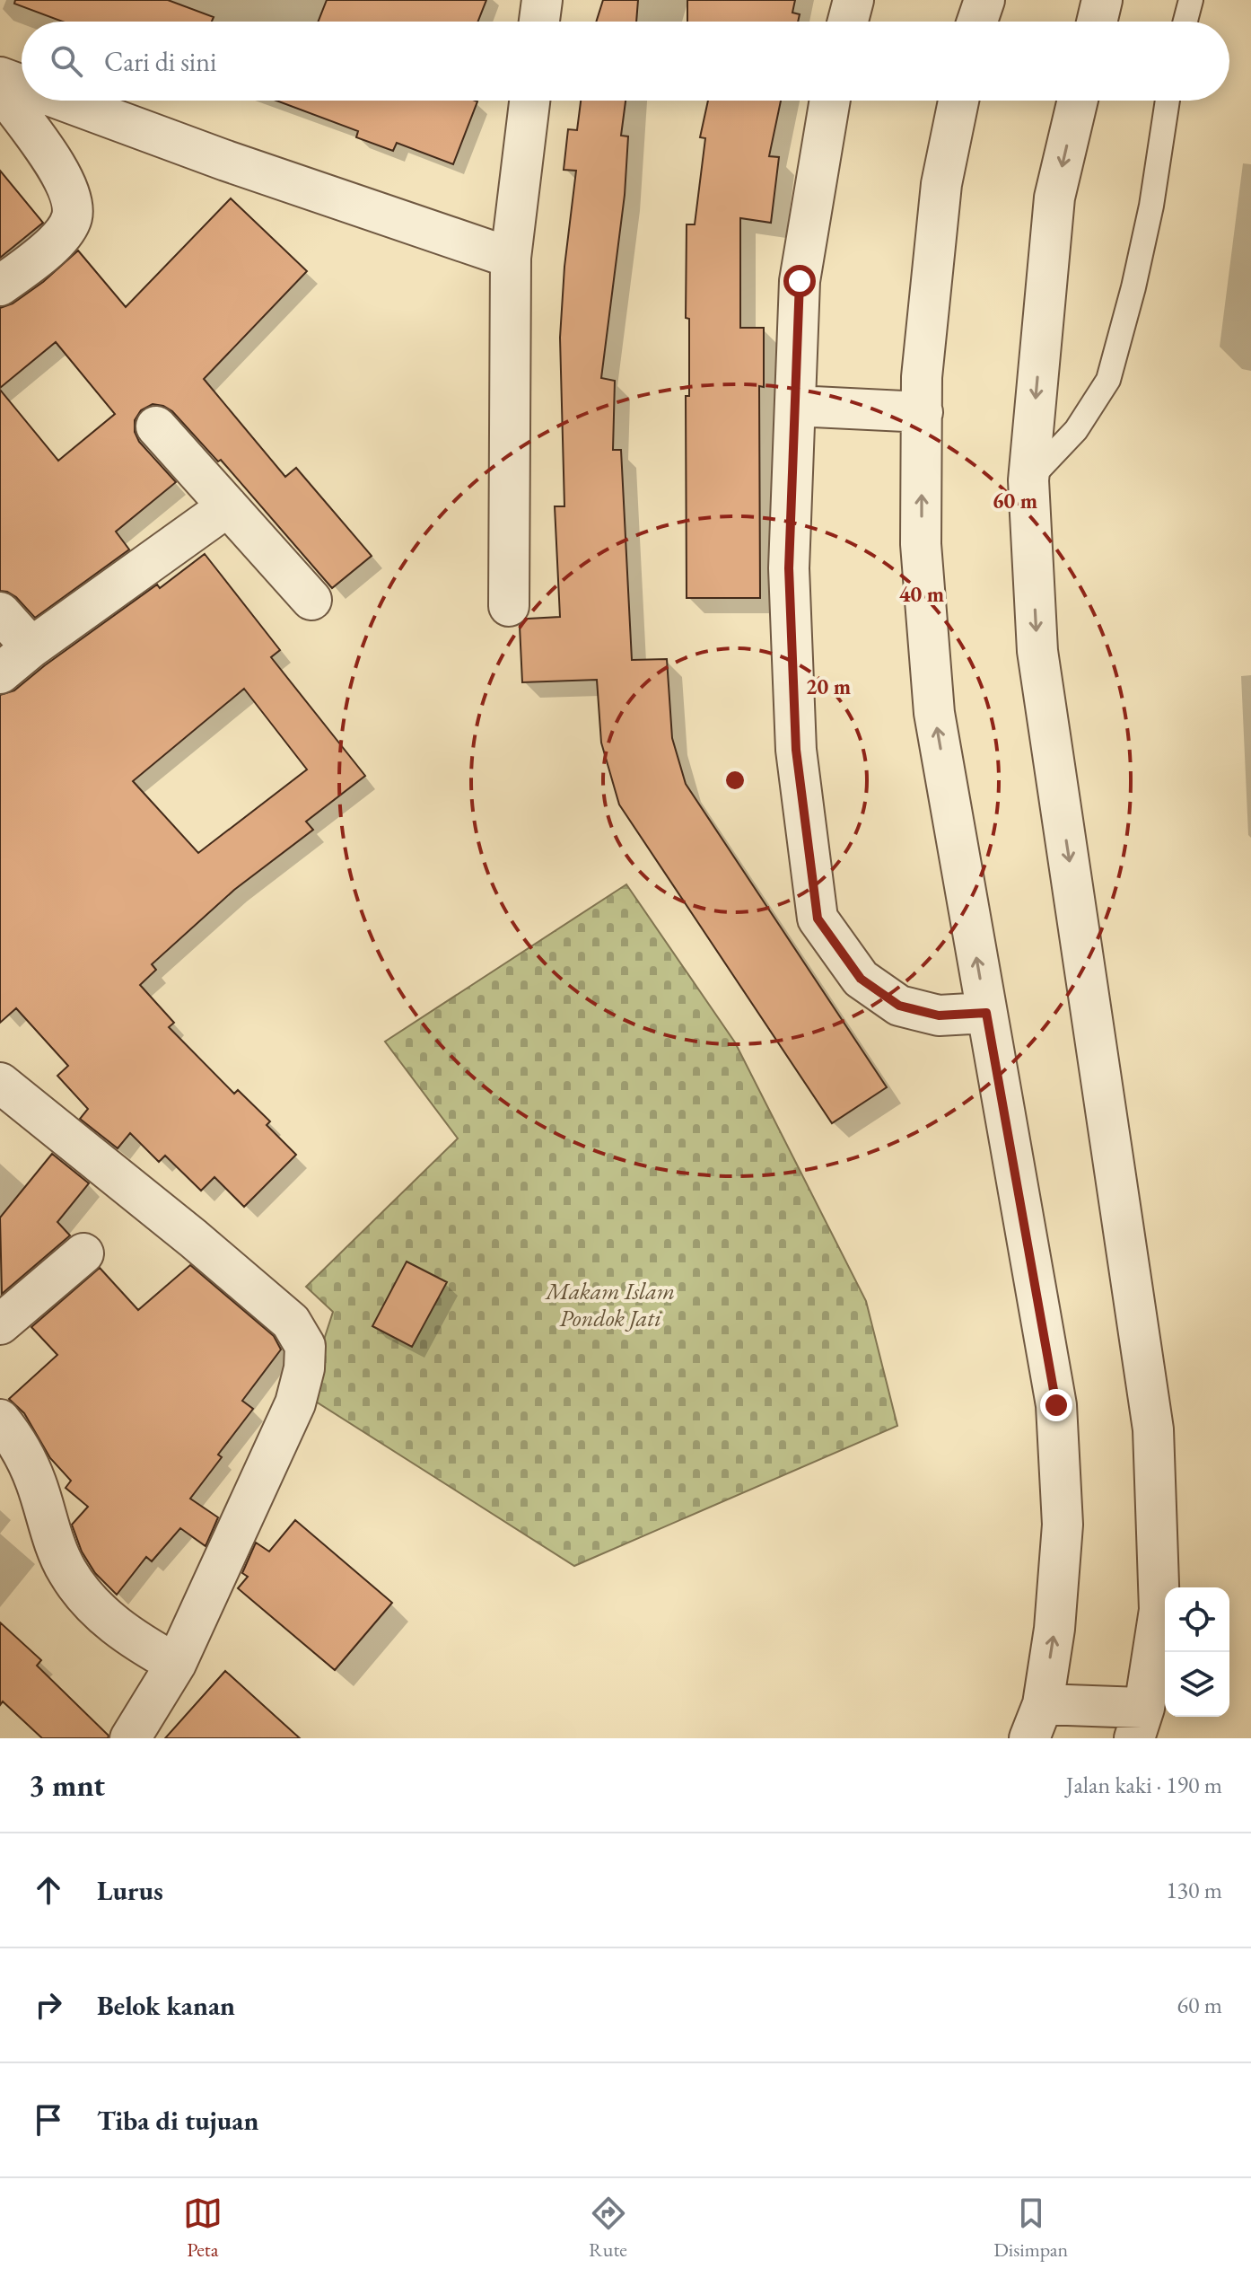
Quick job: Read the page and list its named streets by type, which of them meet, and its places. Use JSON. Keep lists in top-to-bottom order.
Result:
{
  "parks": ["Makam Islam Pondok Jati"],
  "page": {
    "search": "Cari di sini",
    "heading": ["3 mnt", "Jalan kaki · 190 m"],
    "list": [
      ["Lurus", "130 m"],
      ["Belok kanan", "60 m"],
      "Tiba di tujuan"
    ],
    "nav": ["Peta", "Rute", "Disimpan"]
  },
  "rings": ["60 m", "40 m", "20 m"]
}
